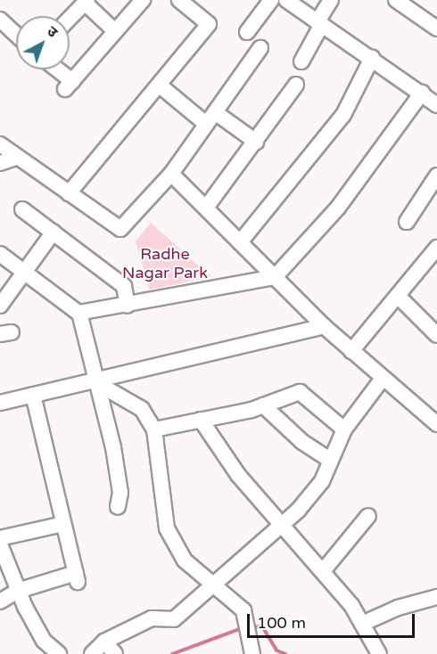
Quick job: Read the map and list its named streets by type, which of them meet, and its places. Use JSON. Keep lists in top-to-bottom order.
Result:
{
  "parks": ["Radhe Nagar Park"],
  "scale_bar": "100 m",
  "north": "top right"
}
